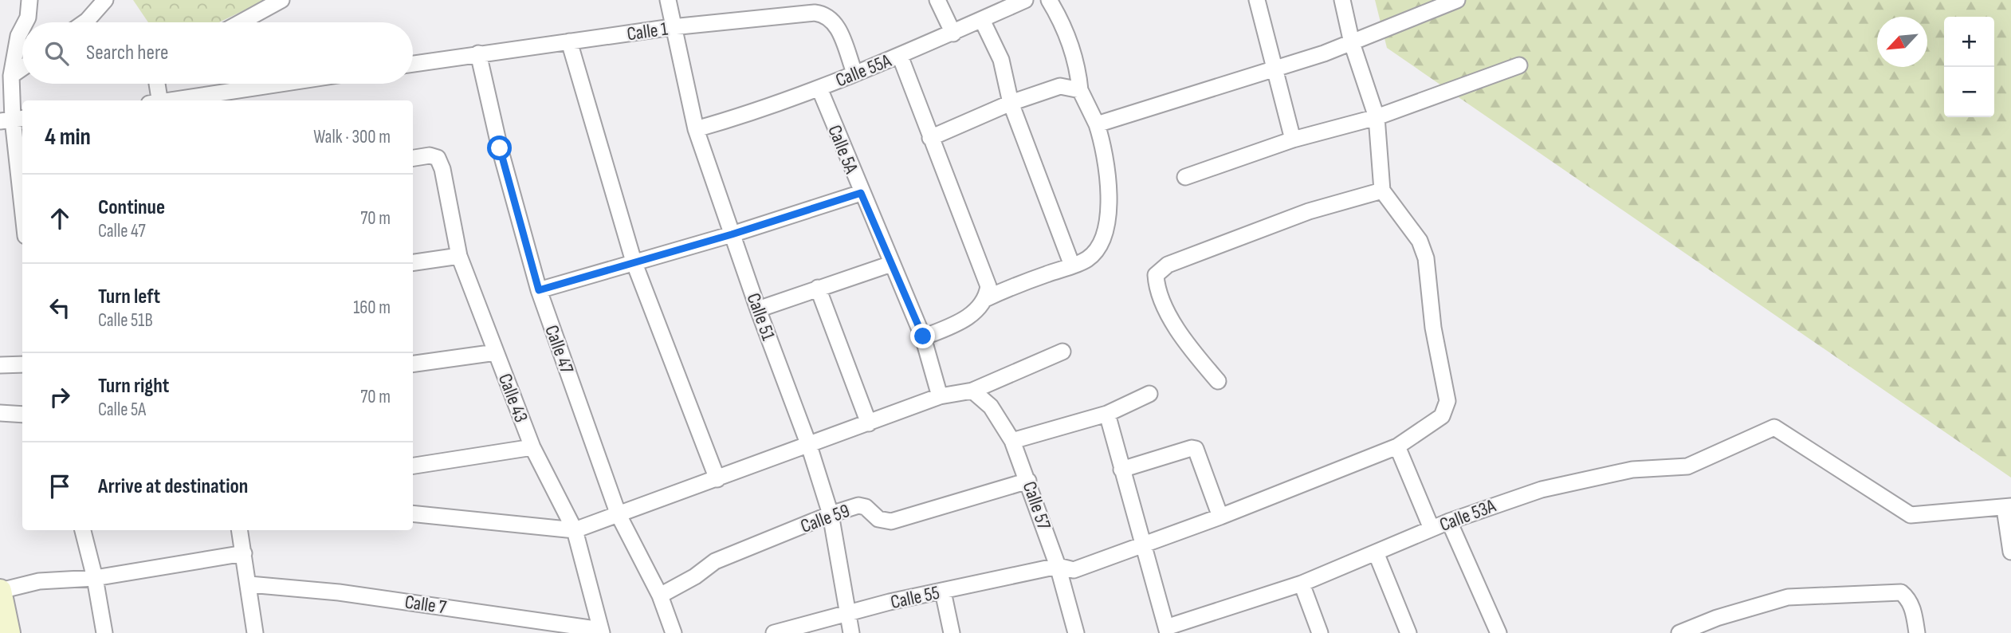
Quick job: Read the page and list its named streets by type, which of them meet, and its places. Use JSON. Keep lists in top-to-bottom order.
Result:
{
  "streets": {
    "street": [
      "Calle 1",
      "Calle 55A",
      "Calle 5A",
      "Calle 51",
      "Calle 47",
      "Calle 43",
      "Calle 57",
      "Calle 53A",
      "Calle 59",
      "Calle 55",
      "Calle 7"
    ]
  },
  "crossings": [
    ["Calle 1", "Calle 55A"],
    ["Calle 1", "Calle 51"],
    ["Calle 1", "Calle 47"],
    ["Calle 55A", "Calle 5A"],
    ["Calle 55A", "Calle 51"],
    ["Calle 51", "Calle 59"],
    ["Calle 51", "Calle 55"],
    ["Calle 47", "Calle 59"],
    ["Calle 43", "Calle 7"],
    ["Calle 57", "Calle 59"],
    ["Calle 57", "Calle 55"]
  ],
  "north": "bottom left",
  "page": {
    "map_buttons": ["+", "−"],
    "search": "Search here",
    "heading": ["4 min", "Walk · 300 m"],
    "list": [
      ["Continue", "Calle 47", "70 m"],
      ["Turn left", "Calle 51B", "160 m"],
      ["Turn right", "Calle 5A", "70 m"],
      "Arrive at destination"
    ]
  }
}
